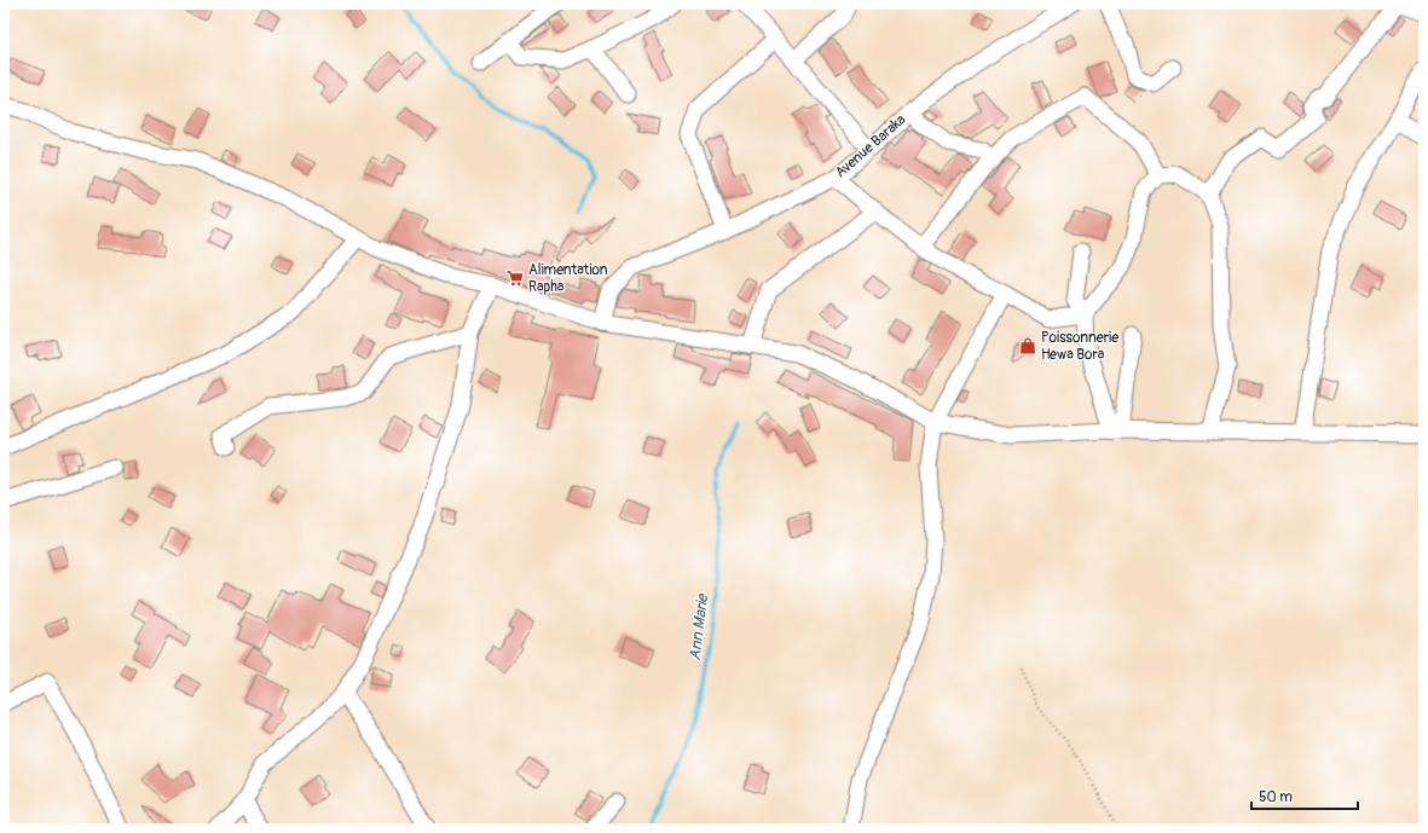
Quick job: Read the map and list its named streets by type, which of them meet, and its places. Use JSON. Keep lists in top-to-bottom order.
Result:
{
  "streets": {
    "street": ["Avenue Baraka"]
  },
  "water": ["Ann Marie"],
  "places": {
    "supermarket": ["Alimentation Rapha"],
    "shop": ["Poissonnerie Hewa Bora"]
  },
  "scale_bar": "50 m"
}
